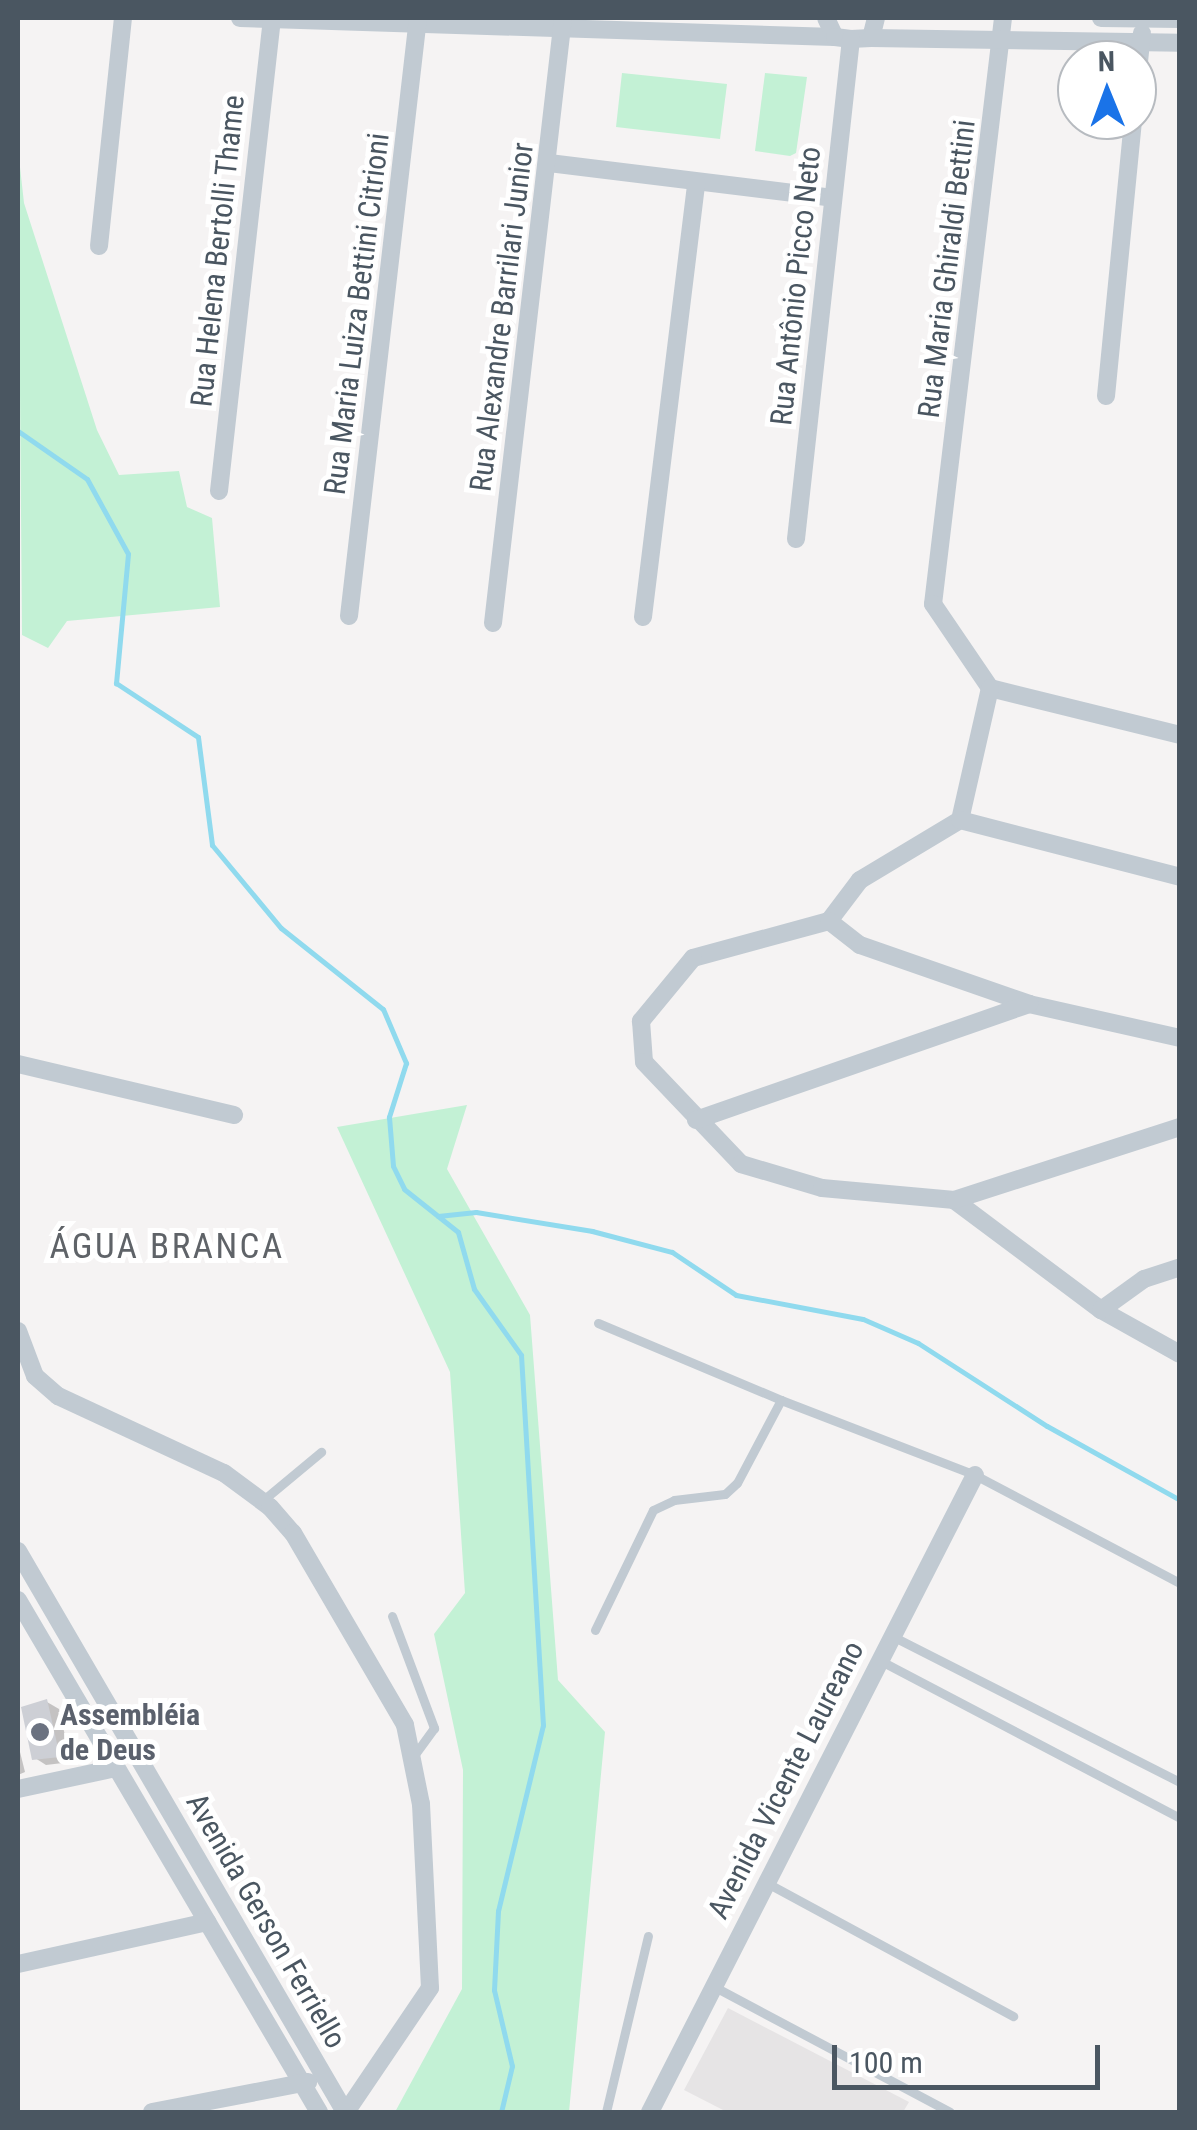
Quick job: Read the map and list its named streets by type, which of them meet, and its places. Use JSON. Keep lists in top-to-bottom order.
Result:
{
  "streets": {
    "street": [
      "Rua Helena Bertolli Thame",
      "Rua Maria Ghiraldi Bettini",
      "Rua Antônio Picco Neto",
      "Rua Maria Luiza Bettini Citrioni",
      "Rua Alexandre Barrilari Junior",
      "Avenida Vicente Laureano",
      "Avenida Gerson Ferriello"
    ]
  },
  "districts": ["ÁGUA BRANCA"],
  "places": ["Assembléia de Deus"],
  "scale_bar": "100 m",
  "north": "top"
}
